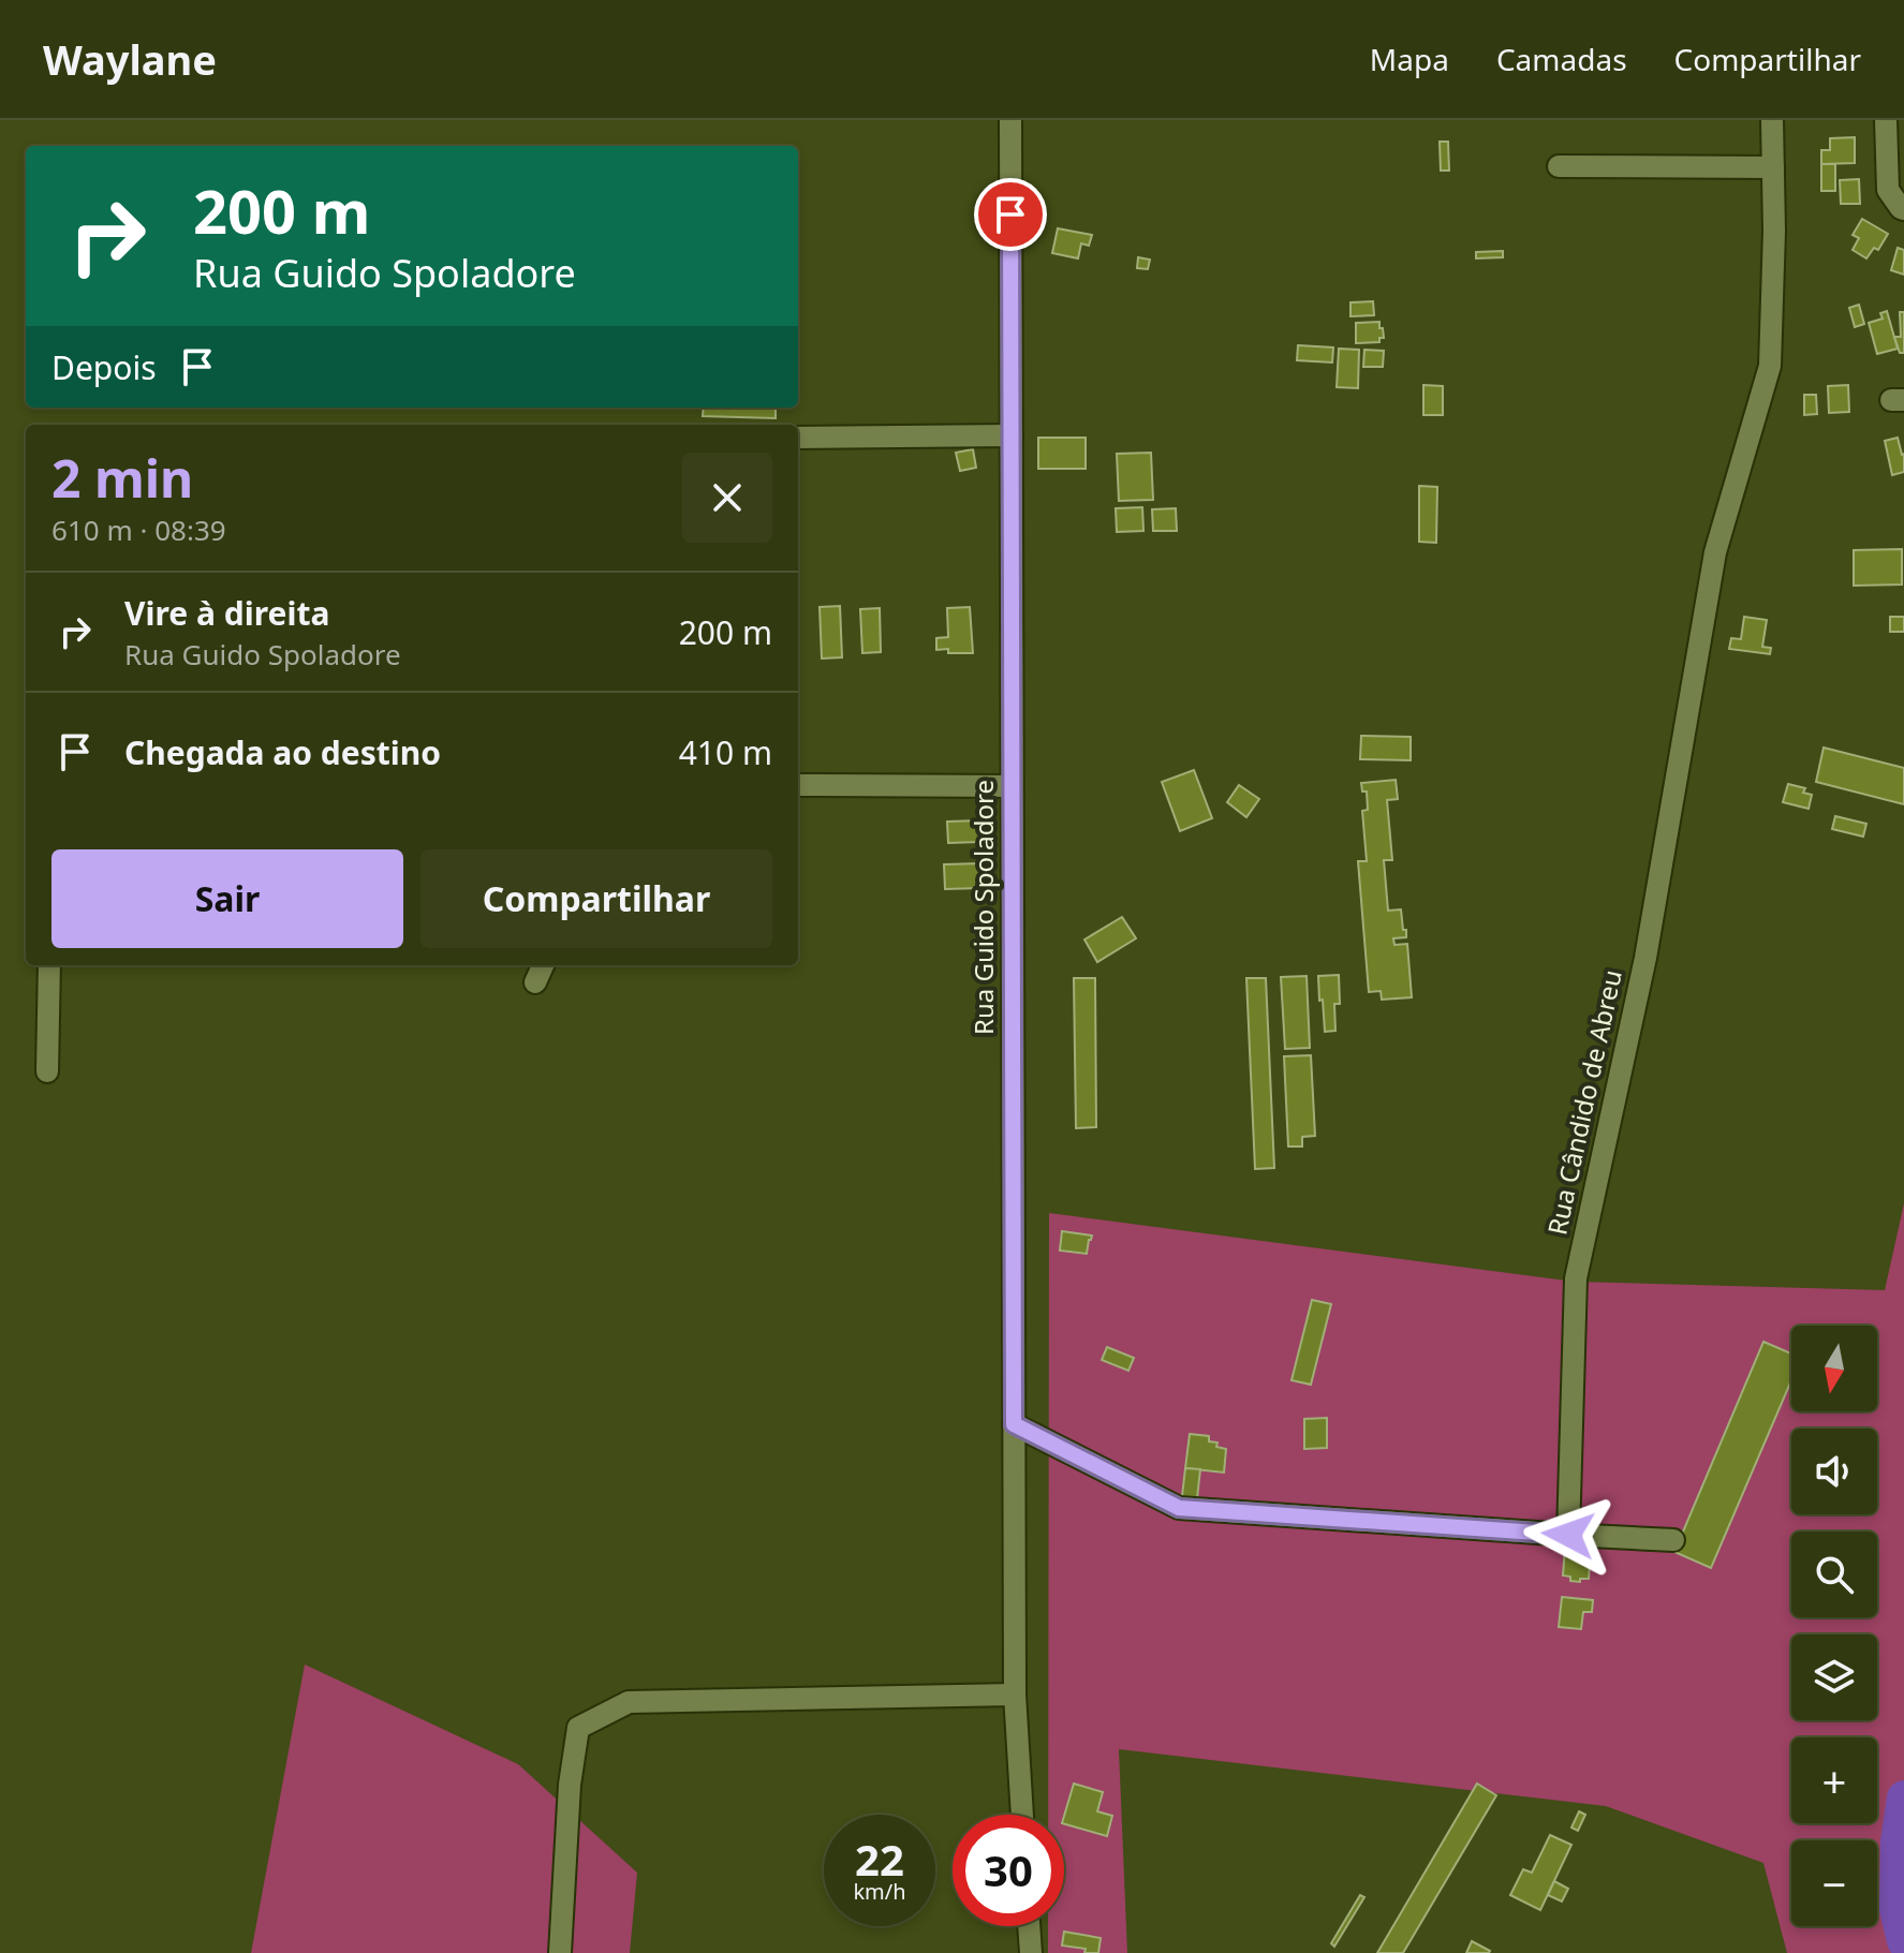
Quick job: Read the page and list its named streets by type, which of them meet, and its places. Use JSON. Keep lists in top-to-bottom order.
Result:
{
  "streets": {
    "street": ["Rua Guido Spoladore", "Rua Cândido de Abreu"]
  },
  "north": "bottom",
  "page": {
    "header": "Waylane",
    "nav": ["Mapa", "Camadas", "Compartilhar"],
    "turn": ["200 m", "Rua Guido Spoladore"],
    "then": "Depois",
    "heading": ["2 min", "610 m · 08:39"],
    "list": [
      {
        "name": "Vire à direita",
        "note": "Rua Guido Spoladore",
        "value": "200 m"
      },
      {
        "name": "Chegada ao destino",
        "value": "410 m"
      }
    ],
    "buttons": ["Sair", "Compartilhar"],
    "map_buttons": ["+", "−"],
    "speed": "22 km/h",
    "limit": "30"
  }
}
